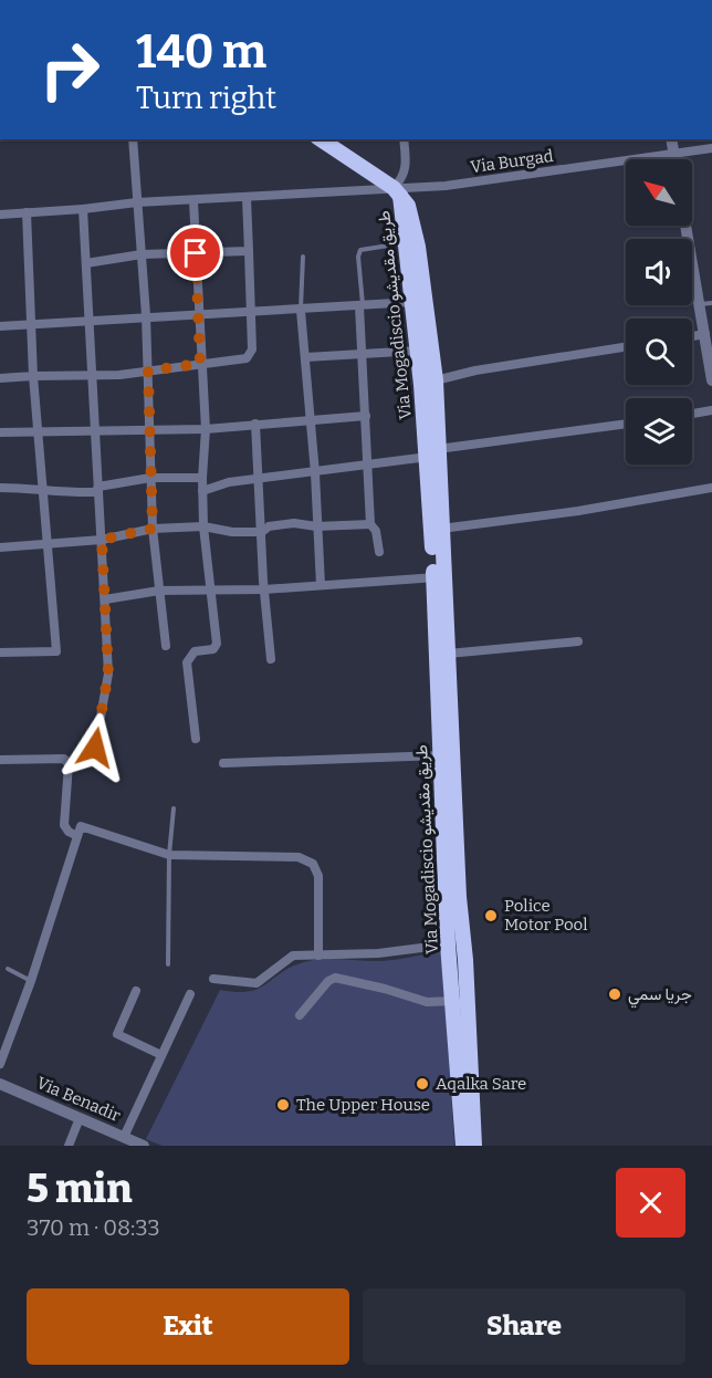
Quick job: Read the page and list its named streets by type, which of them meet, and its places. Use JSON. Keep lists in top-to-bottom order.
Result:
{
  "streets": {
    "highway": ["Via Mogadiscio طريق مقديشو"],
    "street": ["Via Burgad", "Via Benadir"]
  },
  "crossings": [
    ["Via Burgad", "Via Mogadiscio طريق مقديشو"]
  ],
  "places": [
    "Police Motor Pool",
    "جريا سمي",
    "Aqalka Sare",
    "The Upper House"
  ],
  "north": "top left",
  "page": {
    "turn": ["140 m", "Turn right"],
    "heading": ["5 min", "370 m · 08:33"],
    "buttons": ["Exit", "Share"]
  }
}
